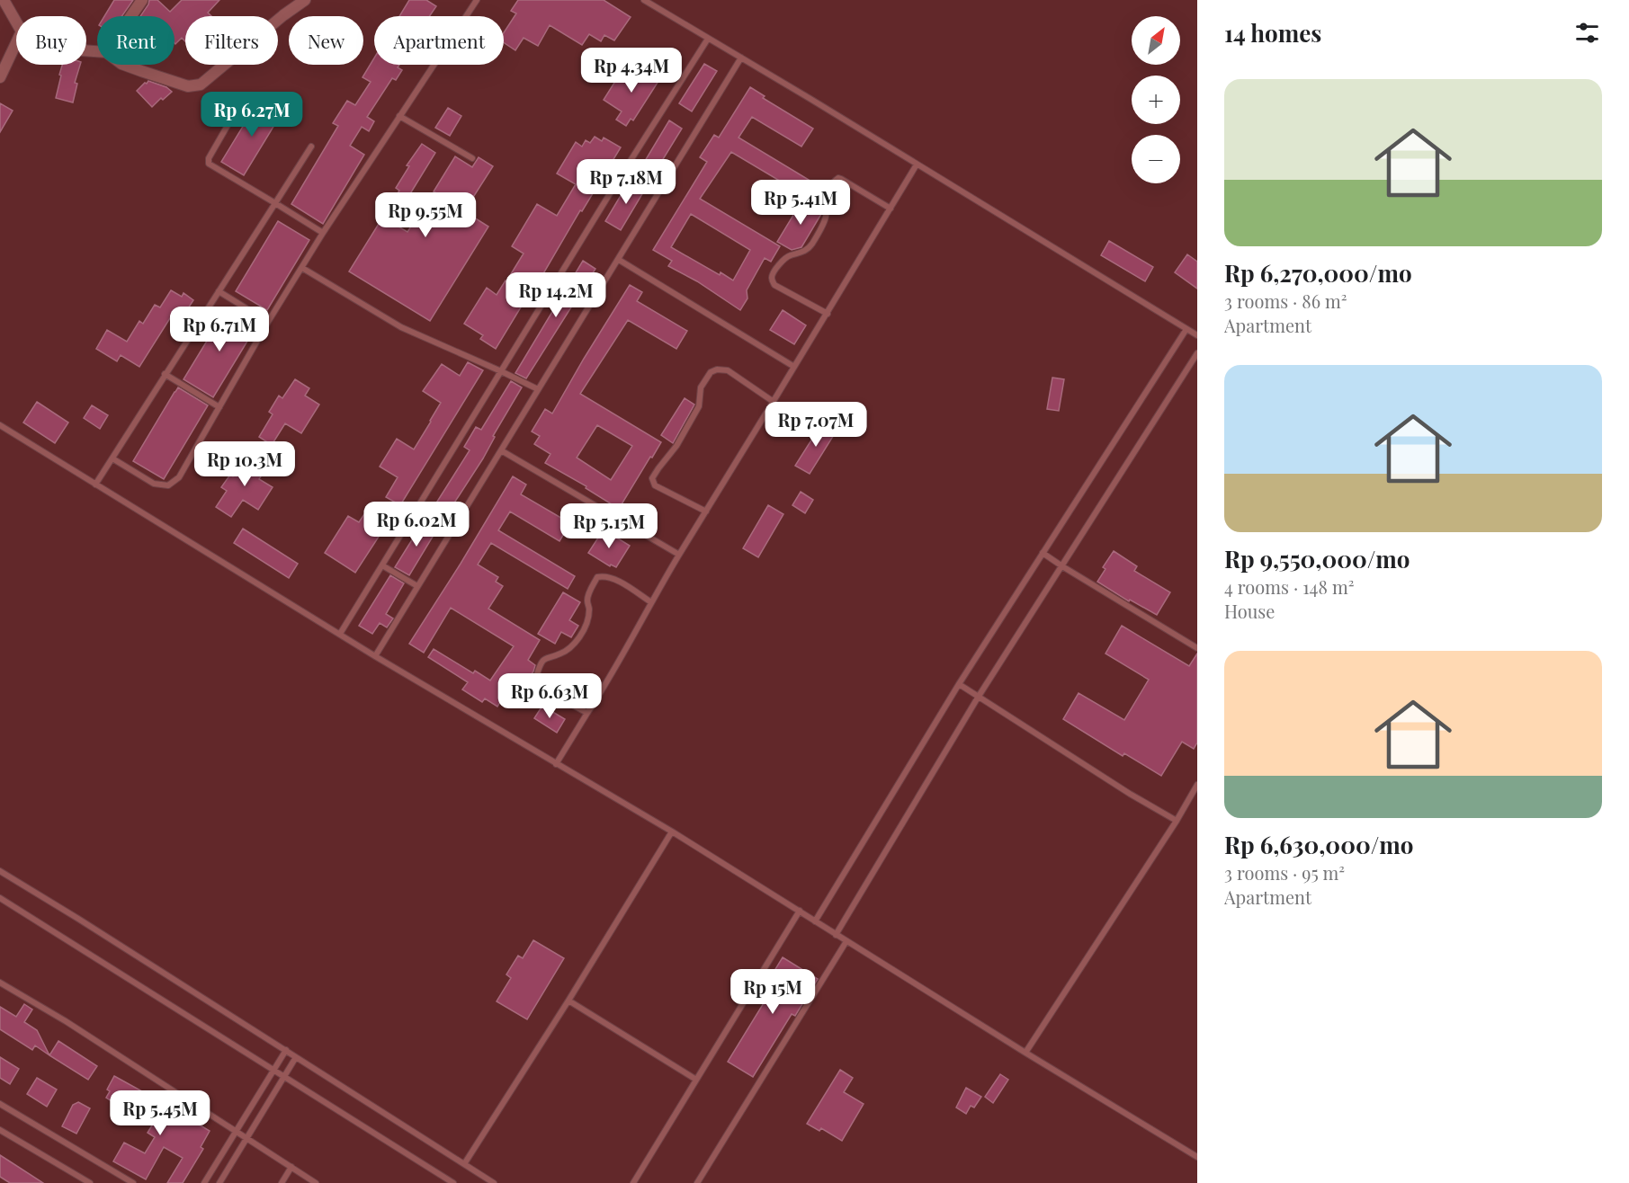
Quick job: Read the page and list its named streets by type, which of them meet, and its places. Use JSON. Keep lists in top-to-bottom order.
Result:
{
  "north": "top right",
  "page": {
    "heading": "14 homes",
    "map_buttons": ["+", "−"],
    "chip": [
      "Buy",
      "Rent",
      "Filters",
      "New",
      "Apartment"
    ],
    "price": [
      "Rp 4.34M",
      "Rp 6.27M",
      "Rp 7.18M",
      "Rp 5.41M",
      "Rp 9.55M",
      "Rp 14.2M",
      "Rp 6.71M",
      "Rp 7.07M",
      "Rp 10.3M",
      "Rp 6.02M",
      "Rp 5.15M",
      "Rp 6.63M",
      "Rp 15M",
      "Rp 5.45M"
    ],
    "list": [
      {
        "name": "Rp 6,270,000/mo",
        "note": "3 rooms · 86 m² · Apartment"
      },
      {
        "name": "Rp 9,550,000/mo",
        "note": "4 rooms · 148 m² · House"
      },
      {
        "name": "Rp 6,630,000/mo",
        "note": "3 rooms · 95 m² · Apartment"
      }
    ]
  }
}
